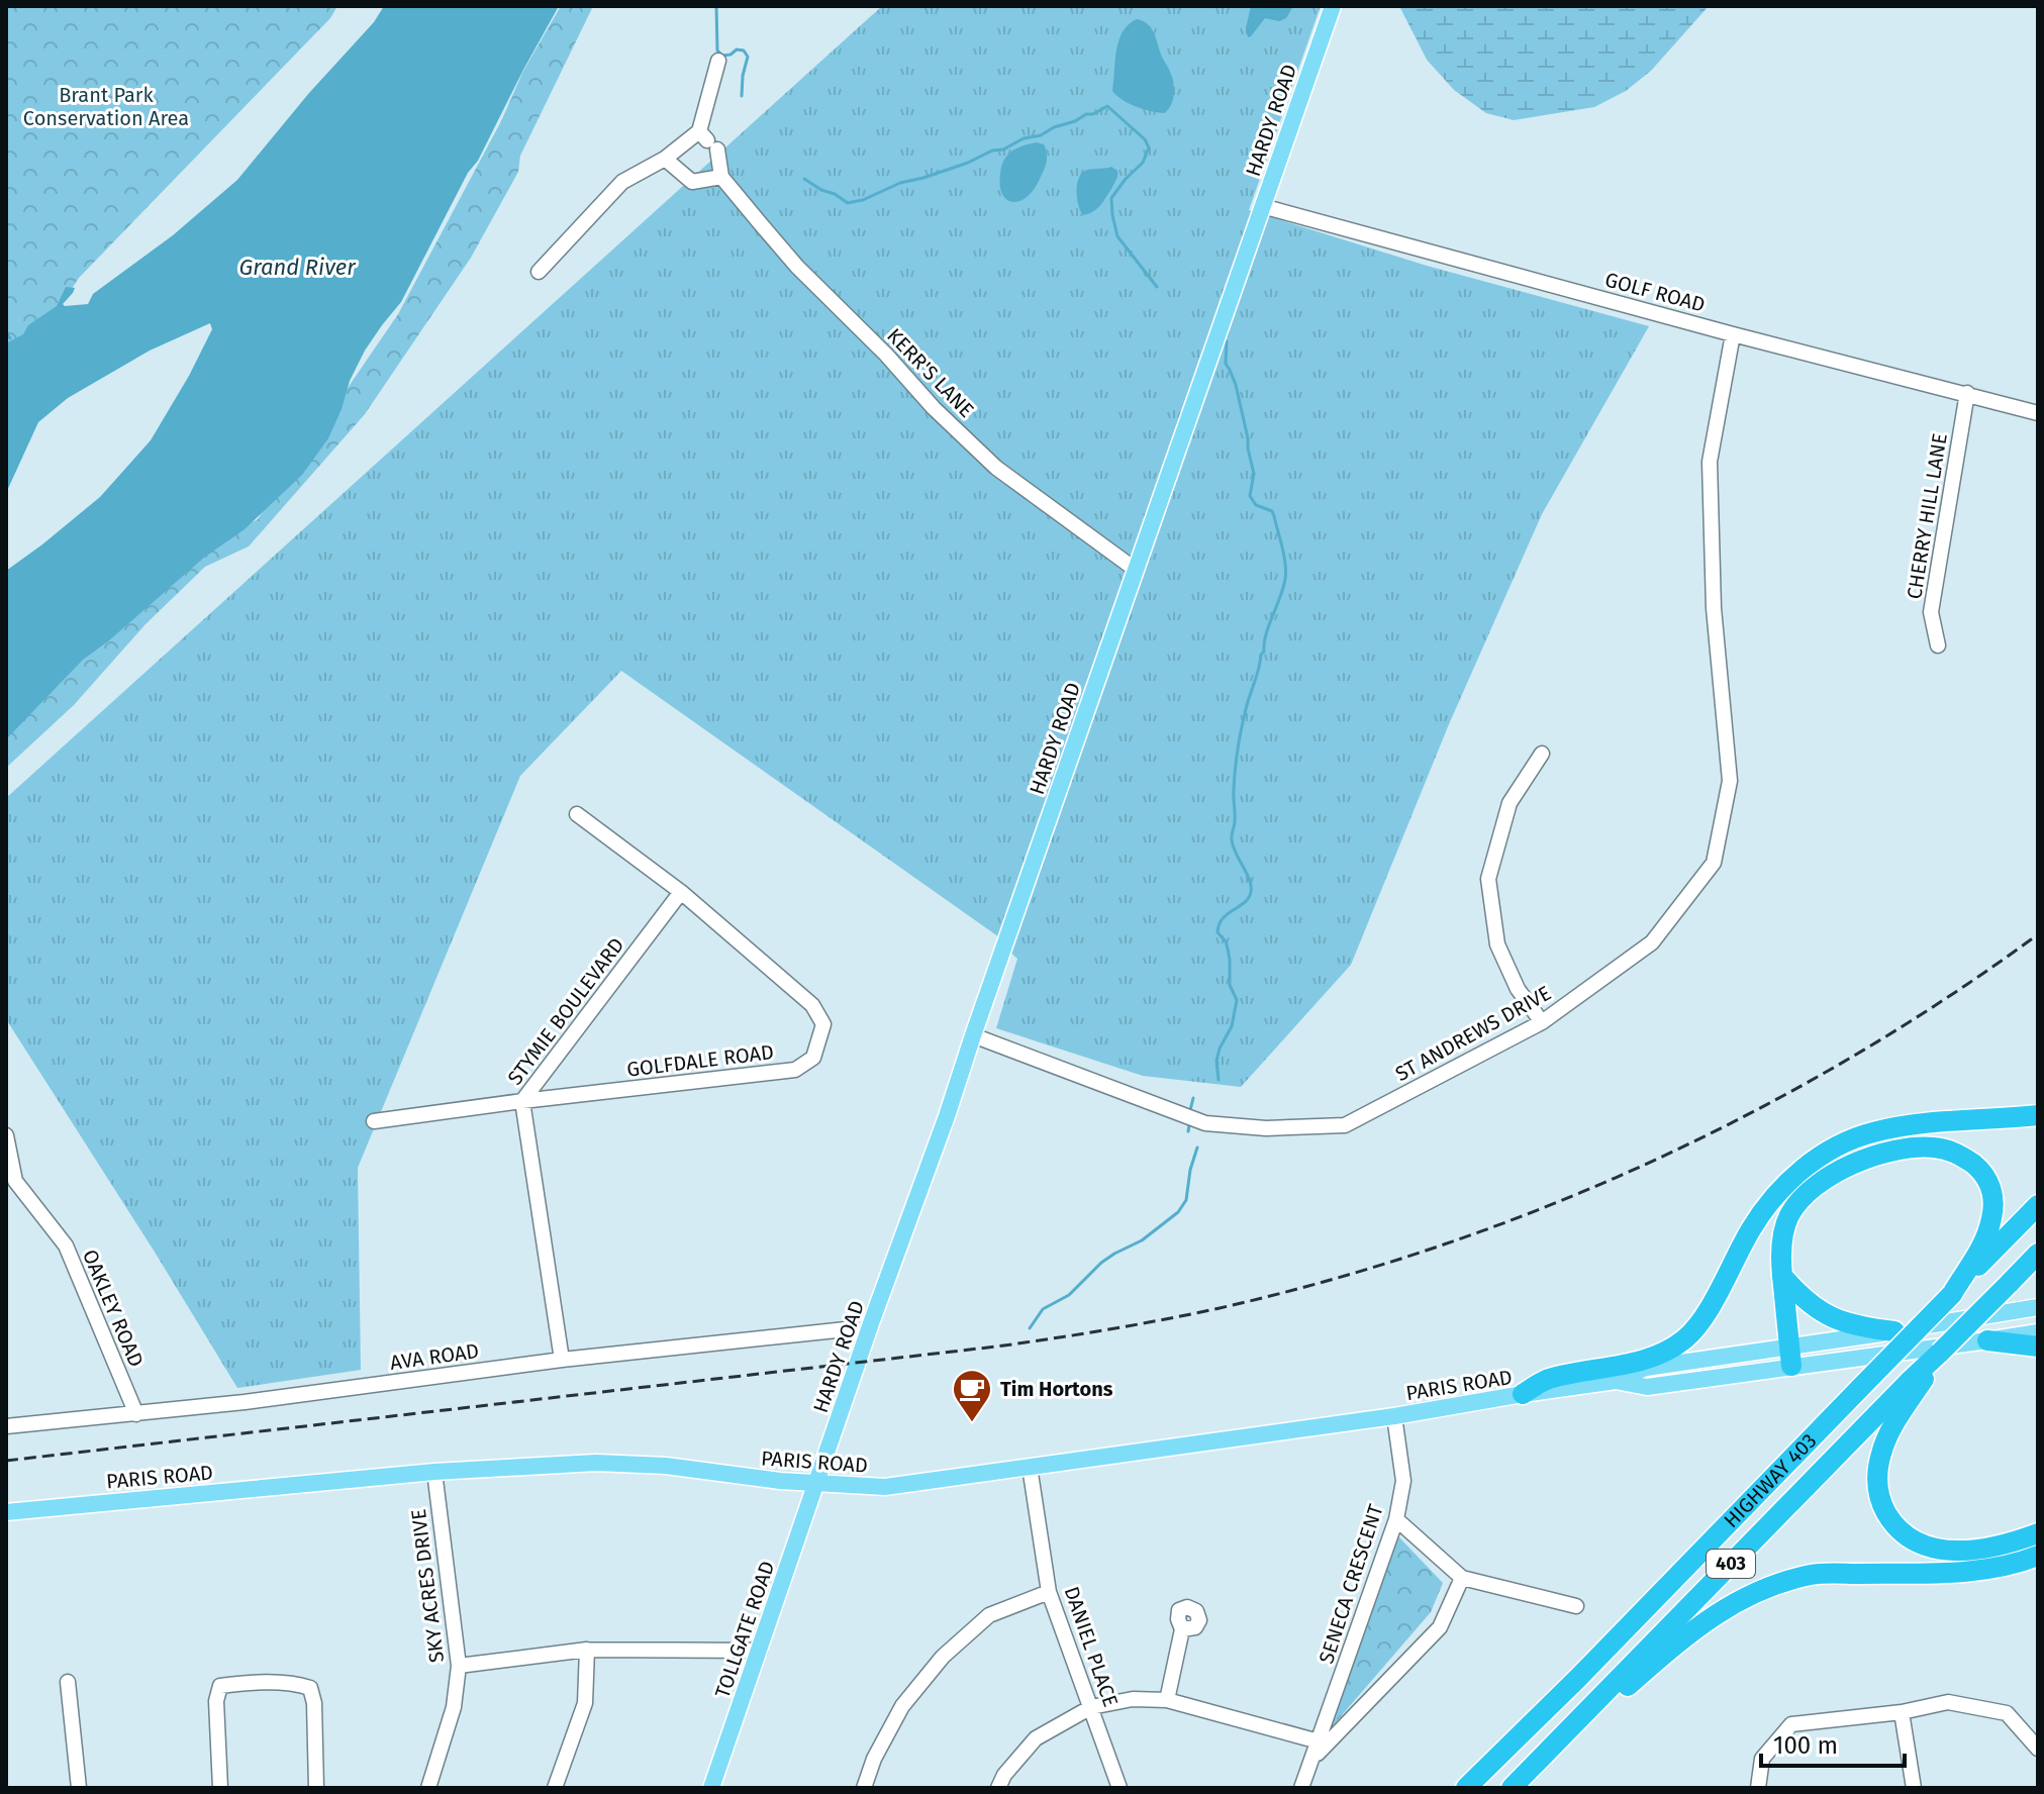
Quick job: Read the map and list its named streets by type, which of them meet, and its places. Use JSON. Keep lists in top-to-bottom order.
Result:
{
  "streets": {
    "highway": ["HIGHWAY 403", "403"],
    "main road": ["HARDY ROAD", "PARIS ROAD", "TOLLGATE ROAD"],
    "street": [
      "GOLF ROAD",
      "KERR'S LANE",
      "CHERRY HILL LANE",
      "STYMIE BOULEVARD",
      "ST ANDREWS DRIVE",
      "GOLFDALE ROAD",
      "OAKLEY ROAD",
      "AVA ROAD",
      "SENECA CRESCENT",
      "SKY ACRES DRIVE",
      "DANIEL PLACE"
    ]
  },
  "crossings": [
    ["HARDY ROAD", "GOLF ROAD"],
    ["HARDY ROAD", "KERR'S LANE"],
    ["HARDY ROAD", "ST ANDREWS DRIVE"],
    ["HARDY ROAD", "AVA ROAD"],
    ["HARDY ROAD", "PARIS ROAD"],
    ["HARDY ROAD", "TOLLGATE ROAD"],
    ["GOLF ROAD", "CHERRY HILL LANE"],
    ["GOLF ROAD", "ST ANDREWS DRIVE"],
    ["STYMIE BOULEVARD", "GOLFDALE ROAD"],
    ["STYMIE BOULEVARD", "AVA ROAD"],
    ["OAKLEY ROAD", "AVA ROAD"],
    ["PARIS ROAD", "SENECA CRESCENT"],
    ["PARIS ROAD", "SKY ACRES DRIVE"],
    ["PARIS ROAD", "TOLLGATE ROAD"],
    ["PARIS ROAD", "DANIEL PLACE"],
    ["HIGHWAY 403", "403"]
  ],
  "water": ["Grand River"],
  "parks": ["Brant Park Conservation Area"],
  "places": {
    "cafe": ["Tim Hortons"]
  },
  "scale_bar": "100 m"
}
